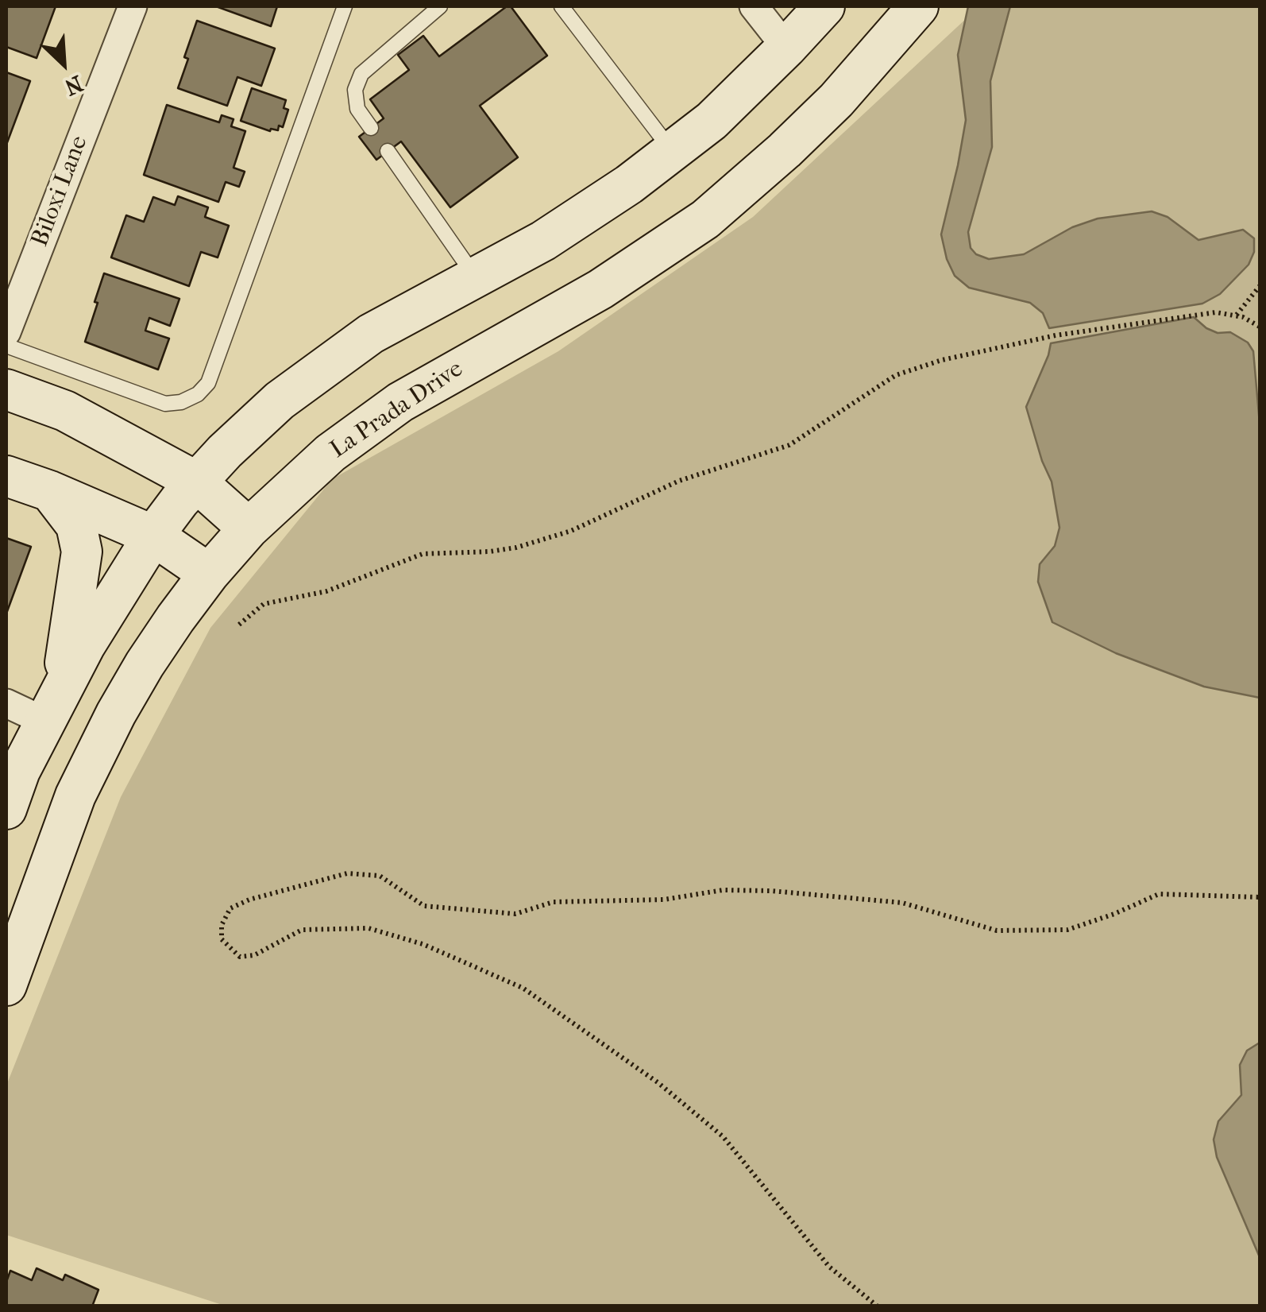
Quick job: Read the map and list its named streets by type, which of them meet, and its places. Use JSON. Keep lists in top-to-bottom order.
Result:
{
  "streets": {
    "main road": ["La Prada Drive"],
    "street": ["Biloxi Lane"]
  },
  "north": "bottom right"
}
